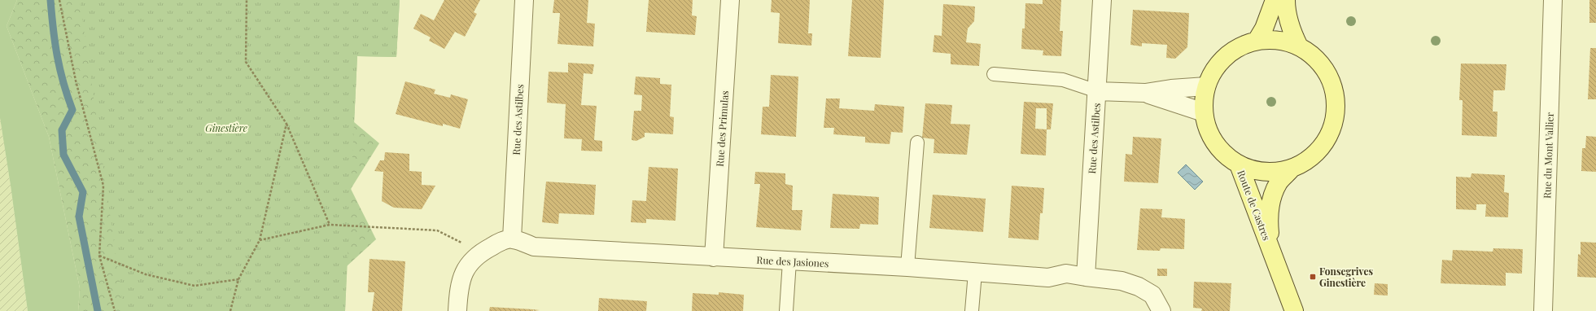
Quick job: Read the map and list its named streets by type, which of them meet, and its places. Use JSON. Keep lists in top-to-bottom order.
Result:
{
  "streets": {
    "main road": ["Route de Castres"],
    "street": [
      "Rue des Astilbes",
      "Rue des Primulas",
      "Rue du Mont Vallier",
      "Rue des Jasiones"
    ]
  },
  "crossings": [
    ["Rue des Astilbes", "Rue des Jasiones"],
    ["Rue des Primulas", "Rue des Jasiones"]
  ],
  "parks": ["Ginestière"],
  "places": {
    "transit": ["Fonsegrives Ginestière"]
  }
}
